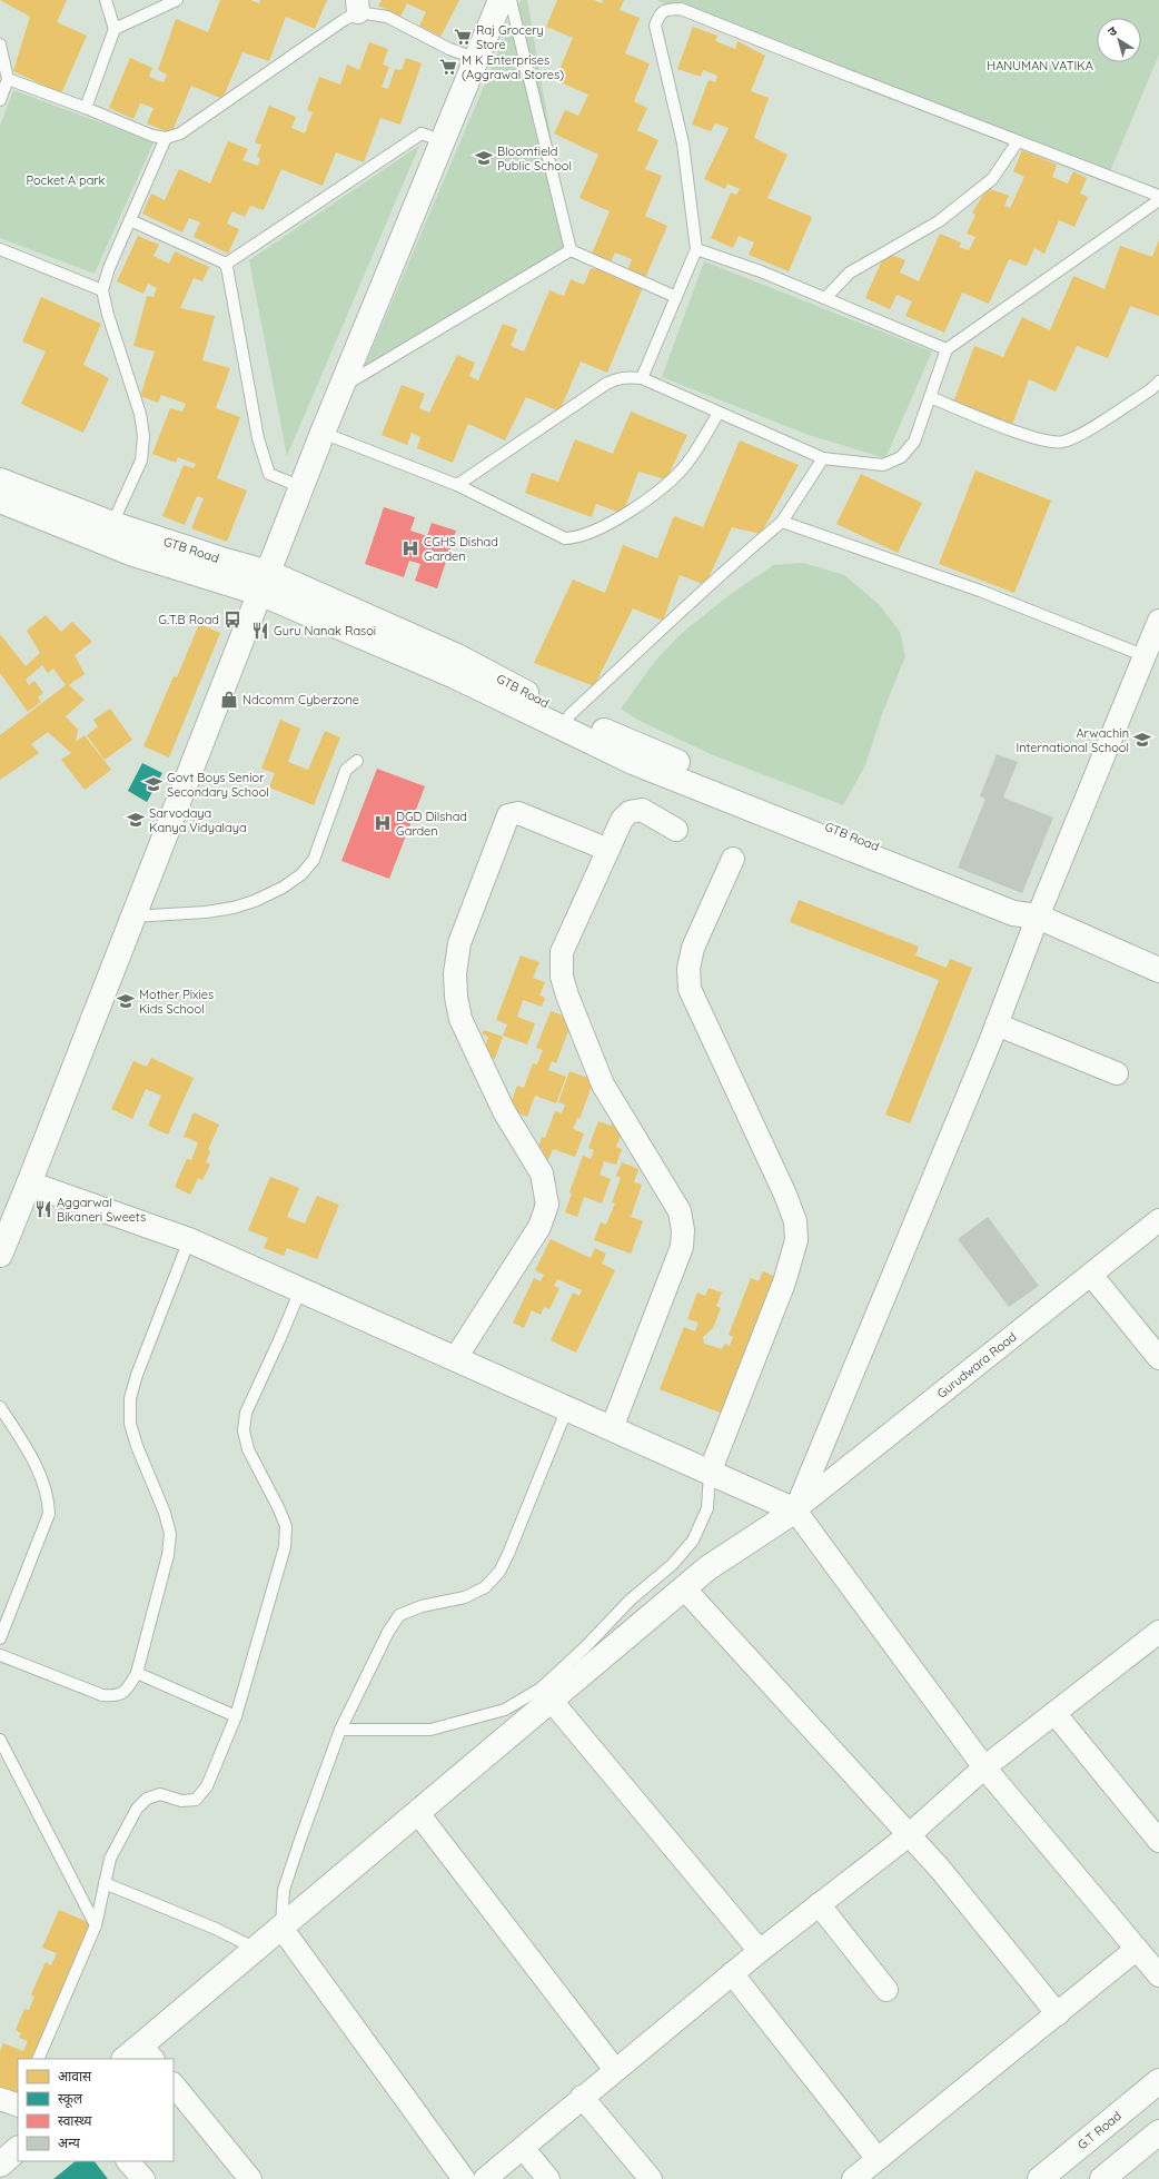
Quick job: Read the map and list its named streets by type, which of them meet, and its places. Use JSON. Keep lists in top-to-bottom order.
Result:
{
  "streets": {
    "main road": ["GTB Road", "G.T Road"],
    "street": ["Gurudwara Road"]
  },
  "parks": ["HANUMAN VATIKA", "Pocket A park"],
  "places": {
    "supermarket": ["Raj Grocery Store", "M K Enterprises (Aggrawal Stores)"],
    "school or university": [
      "Bloomfield Public School",
      "Arwachin International School",
      "Govt Boys Senior Secondary School",
      "Sarvodaya Kanya Vidyalaya",
      "Mother Pixies Kids School"
    ],
    "hospital": ["CGHS Dishad Garden", "DGD Dilshad Garden"],
    "bus stop": ["G.T.B Road"],
    "restaurant": ["Guru Nanak Rasoi", "Aggarwal Bikaneri Sweets"],
    "shop": ["Ndcomm Cyberzone"]
  },
  "legend": [
    "आवास",
    "स्कूल",
    "स्वास्थ्य",
    "अन्य"
  ],
  "north": "top left"
}
